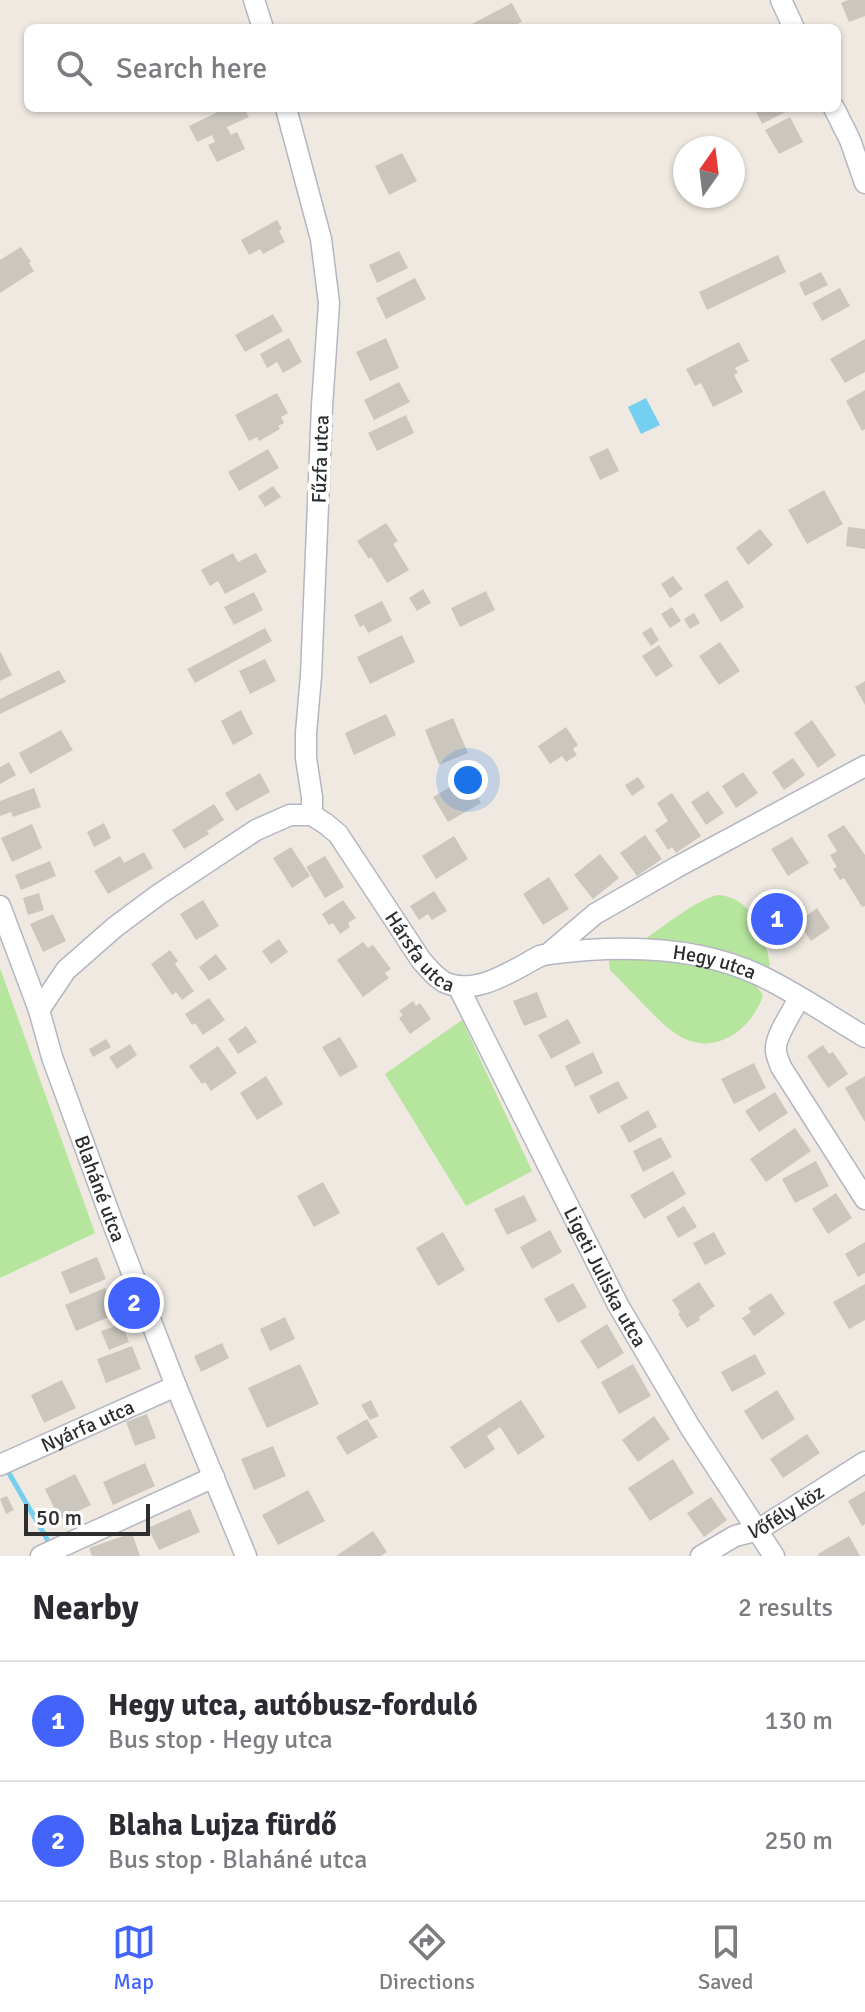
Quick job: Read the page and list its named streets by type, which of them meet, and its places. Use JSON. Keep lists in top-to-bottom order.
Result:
{
  "streets": {
    "street": [
      "Fűzfa utca",
      "Hársfa utca",
      "Hegy utca",
      "Blaháné utca",
      "Ligeti Juliska utca",
      "Nyárfa utca",
      "Vőfély köz"
    ]
  },
  "crossings": [
    ["Fűzfa utca", "Hársfa utca"],
    ["Hársfa utca", "Hegy utca"],
    ["Hársfa utca", "Ligeti Juliska utca"],
    ["Blaháné utca", "Nyárfa utca"],
    ["Ligeti Juliska utca", "Vőfély köz"]
  ],
  "scale_bar": "50 m",
  "north": "top",
  "page": {
    "search": "Search here",
    "pins": ["1", "2"],
    "scale": "50 m",
    "heading": ["Nearby", "2 results"],
    "list": [
      {
        "mark": "1",
        "name": "Hegy utca, autóbusz-forduló",
        "note": "Bus stop · Hegy utca",
        "value": "130 m"
      },
      {
        "mark": "2",
        "name": "Blaha Lujza fürdő",
        "note": "Bus stop · Blaháné utca",
        "value": "250 m"
      }
    ],
    "nav": ["Map", "Directions", "Saved"]
  }
}
